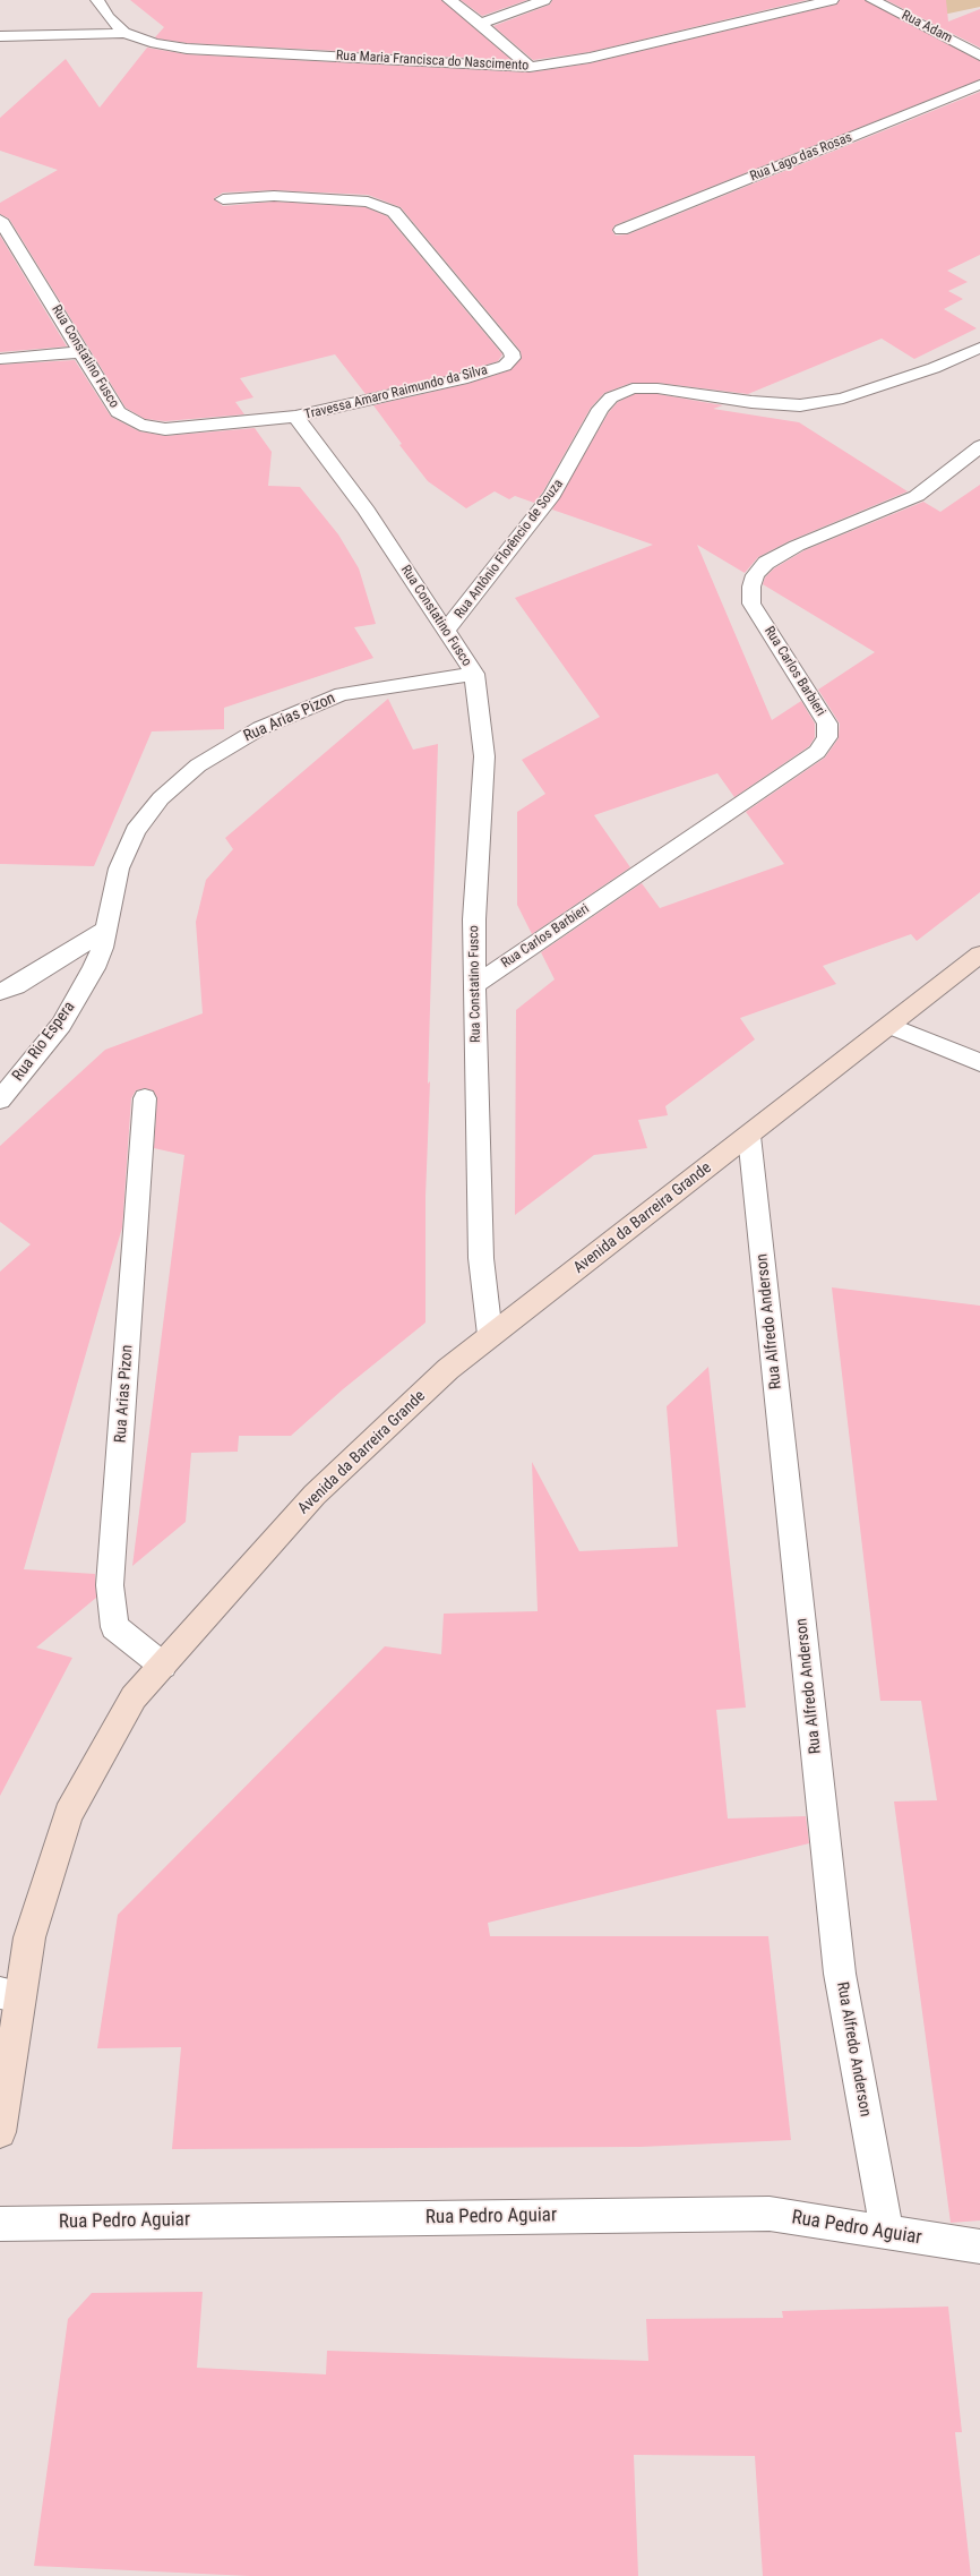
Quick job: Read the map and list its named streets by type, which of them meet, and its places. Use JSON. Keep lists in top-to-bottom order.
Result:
{
  "streets": {
    "main road": ["Avenida da Barreira Grande"],
    "street": [
      "Rua Adam",
      "Rua Maria Francisca do Nascimento",
      "Rua Lago das Rosas",
      "Rua Constatino Fusco",
      "Travessa Amaro Raimundo da Silva",
      "Rua Antônio Florêncio de Souza",
      "Rua Carlos Barbieri",
      "Rua Arias Pizon",
      "Rua Rio Espera",
      "Rua Alfredo Anderson",
      "Rua Pedro Aguiar"
    ]
  },
  "crossings": [
    ["Rua Constatino Fusco", "Travessa Amaro Raimundo da Silva"],
    ["Rua Constatino Fusco", "Rua Antônio Florêncio de Souza"],
    ["Rua Constatino Fusco", "Rua Carlos Barbieri"],
    ["Rua Constatino Fusco", "Rua Arias Pizon"],
    ["Rua Constatino Fusco", "Avenida da Barreira Grande"],
    ["Rua Arias Pizon", "Rua Rio Espera"],
    ["Rua Arias Pizon", "Avenida da Barreira Grande"],
    ["Avenida da Barreira Grande", "Rua Alfredo Anderson"],
    ["Rua Alfredo Anderson", "Rua Pedro Aguiar"]
  ]
}
